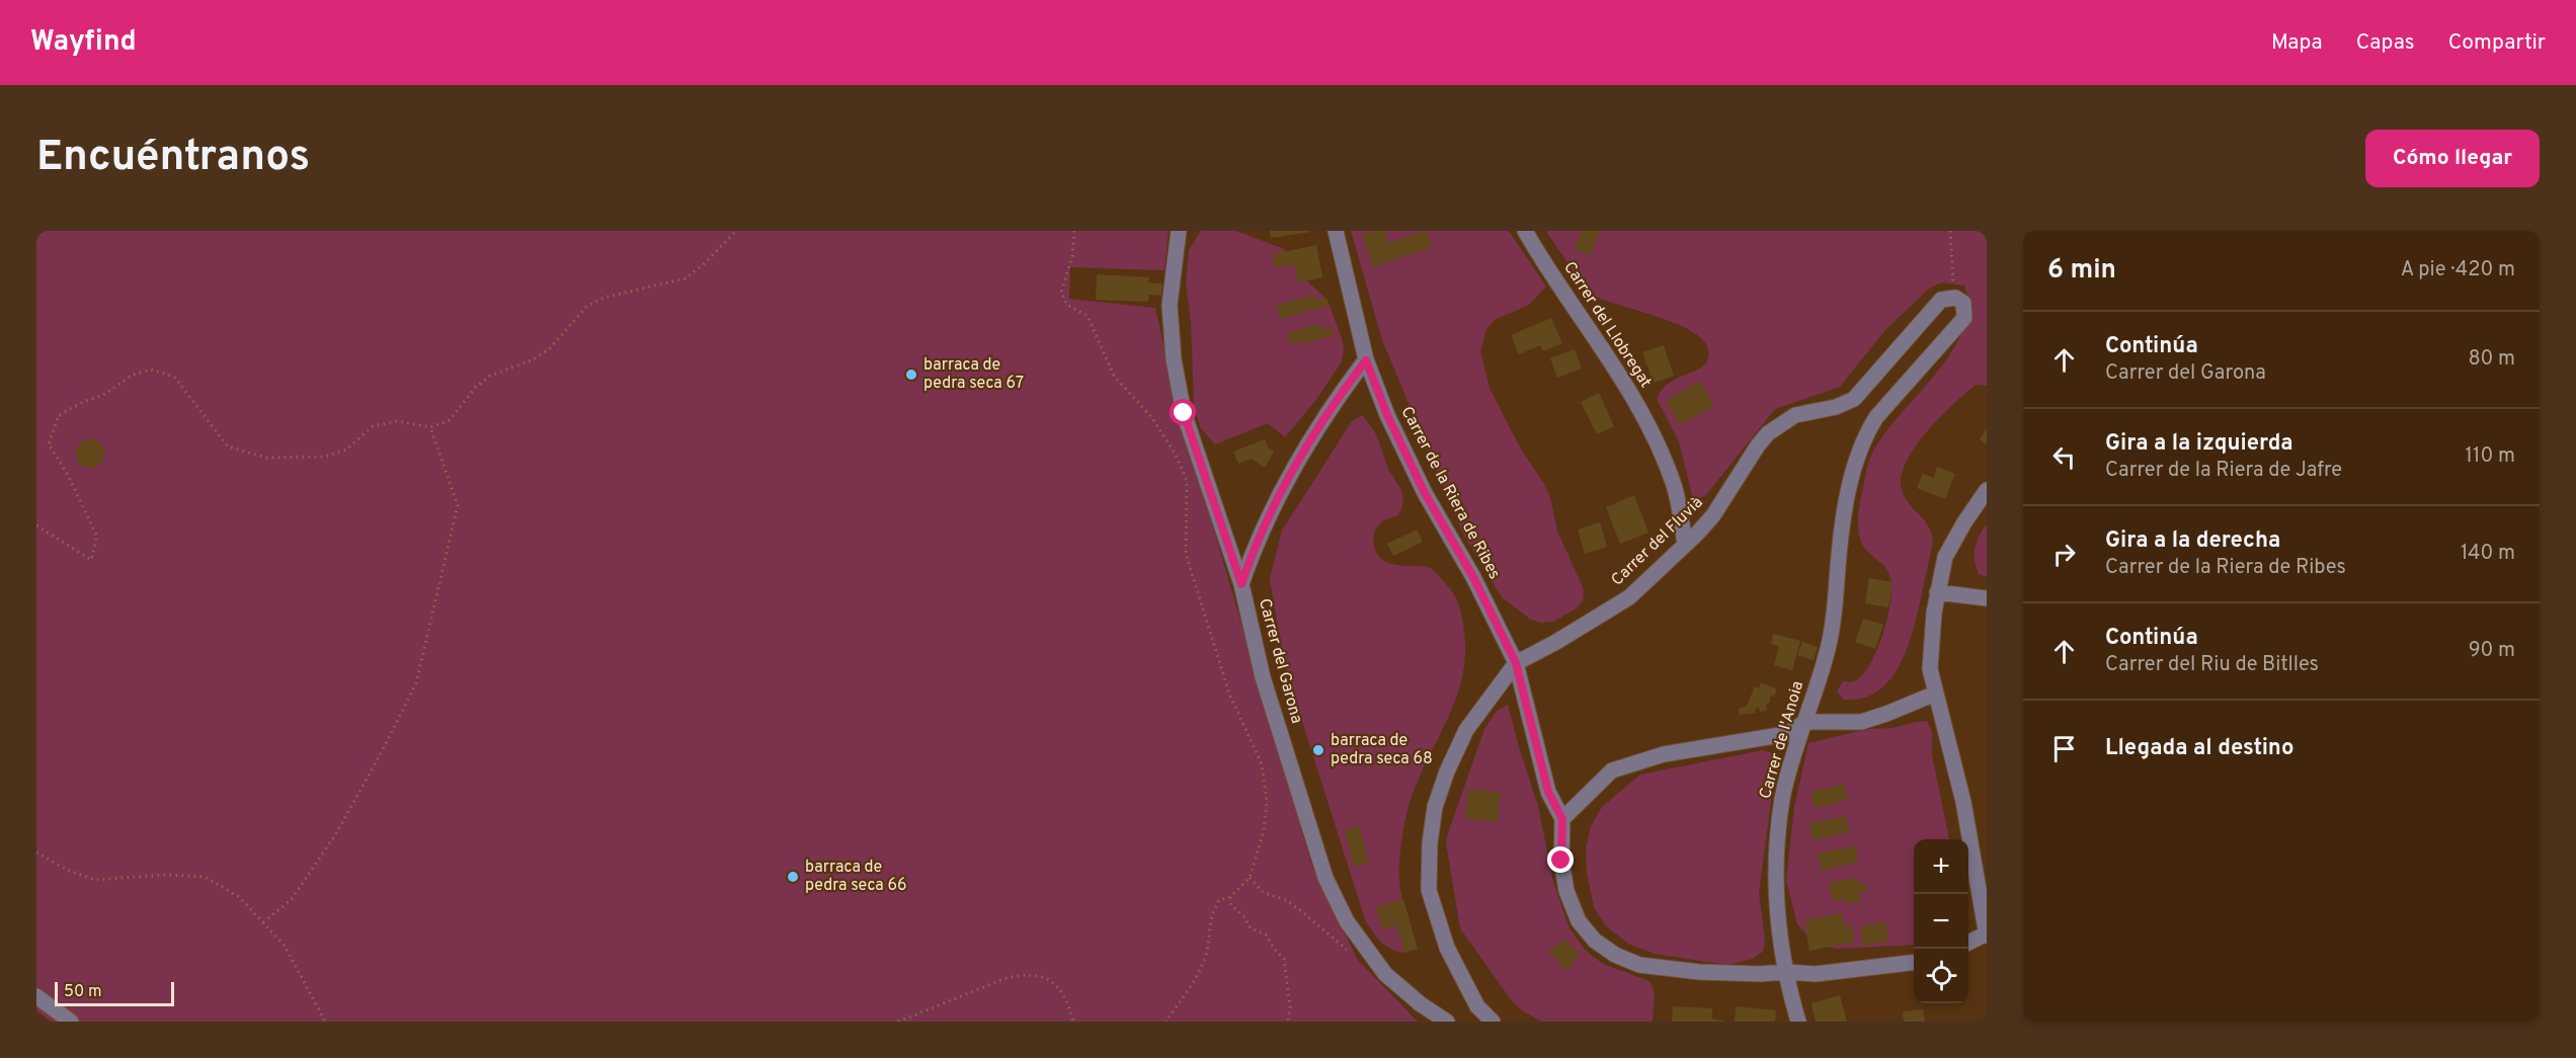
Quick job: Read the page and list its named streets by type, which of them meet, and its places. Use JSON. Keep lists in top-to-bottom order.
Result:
{
  "streets": {
    "street": [
      "Carrer del Llobregat",
      "Carrer de la Riera de Ribes",
      "Carrer del Fluvià",
      "Carrer del Garona",
      "Carrer de l'Anoia"
    ]
  },
  "crossings": [
    ["Carrer del Llobregat", "Carrer del Fluvià"],
    ["Carrer de la Riera de Ribes", "Carrer del Fluvià"]
  ],
  "places": ["barraca de pedra seca 67", "barraca de pedra seca 68", "barraca de pedra seca 66"],
  "scale_bar": "50 m",
  "page": {
    "header": "Wayfind",
    "nav": ["Mapa", "Capas", "Compartir"],
    "buttons": "Cómo llegar",
    "title": "Encuéntranos",
    "heading": ["6 min", "A pie · 420 m"],
    "list": [
      ["Continúa", "Carrer del Garona", "80 m"],
      ["Gira a la izquierda", "Carrer de la Riera de Jafre", "110 m"],
      ["Gira a la derecha", "Carrer de la Riera de Ribes", "140 m"],
      ["Continúa", "Carrer del Riu de Bitlles", "90 m"],
      "Llegada al destino"
    ],
    "map_buttons": ["+", "−"],
    "scale": "50 m"
  }
}
